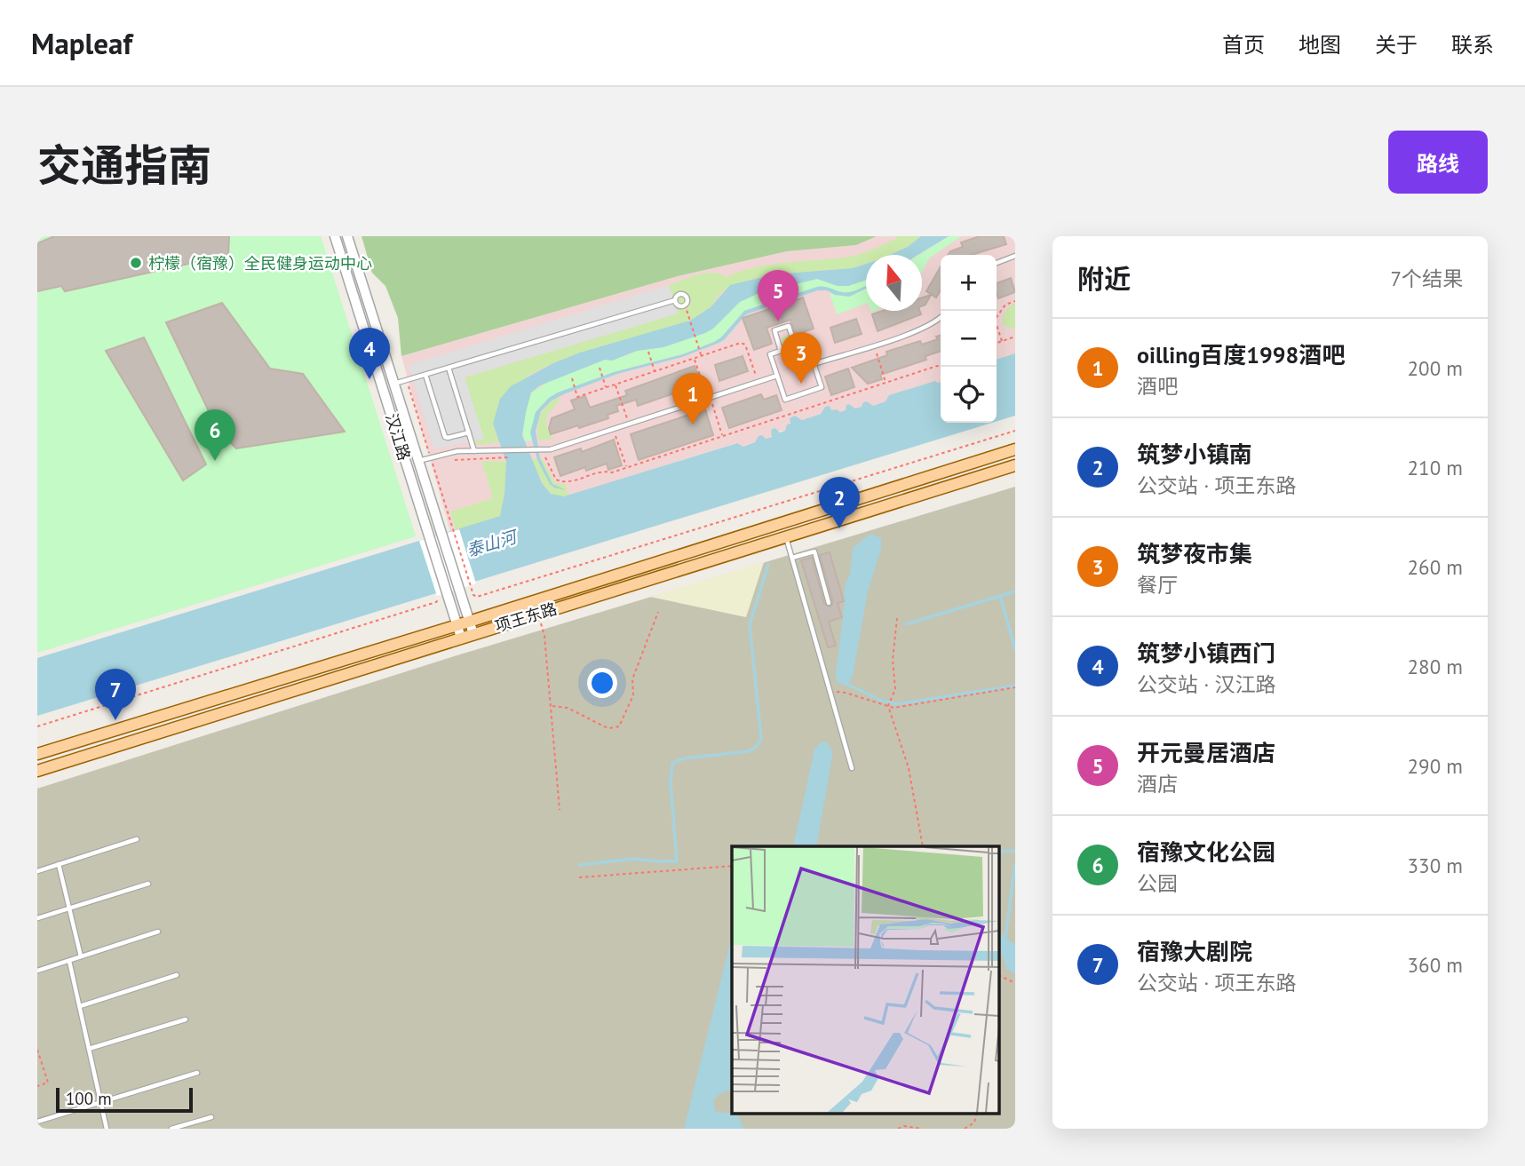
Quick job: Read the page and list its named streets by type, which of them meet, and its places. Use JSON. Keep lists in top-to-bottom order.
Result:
{
  "streets": {
    "main road": ["项王东路"],
    "street": ["汉江路"]
  },
  "crossings": [
    ["汉江路", "项王东路"]
  ],
  "water": ["泰山河"],
  "places": ["柠檬（宿豫）全民健身运动中心"],
  "scale_bar": "100 m",
  "north": "top",
  "page": {
    "header": "Mapleaf",
    "nav": [
      "首页",
      "地图",
      "关于",
      "联系"
    ],
    "title": "交通指南",
    "buttons": "路线",
    "heading": ["附近", "7个结果"],
    "map_buttons": ["+", "−"],
    "pins": [
      "5",
      "4",
      "3",
      "1",
      "6",
      "2",
      "7"
    ],
    "list": [
      {
        "mark": "1",
        "name": "oilling百度1998酒吧",
        "note": "酒吧",
        "value": "200 m"
      },
      {
        "mark": "2",
        "name": "筑梦小镇南",
        "note": "公交站 · 项王东路",
        "value": "210 m"
      },
      {
        "mark": "3",
        "name": "筑梦夜市集",
        "note": "餐厅",
        "value": "260 m"
      },
      {
        "mark": "4",
        "name": "筑梦小镇西门",
        "note": "公交站 · 汉江路",
        "value": "280 m"
      },
      {
        "mark": "5",
        "name": "开元曼居酒店",
        "note": "酒店",
        "value": "290 m"
      },
      {
        "mark": "6",
        "name": "宿豫文化公园",
        "note": "公园",
        "value": "330 m"
      },
      {
        "mark": "7",
        "name": "宿豫大剧院",
        "note": "公交站 · 项王东路",
        "value": "360 m"
      }
    ],
    "scale": "100 m"
  }
}
